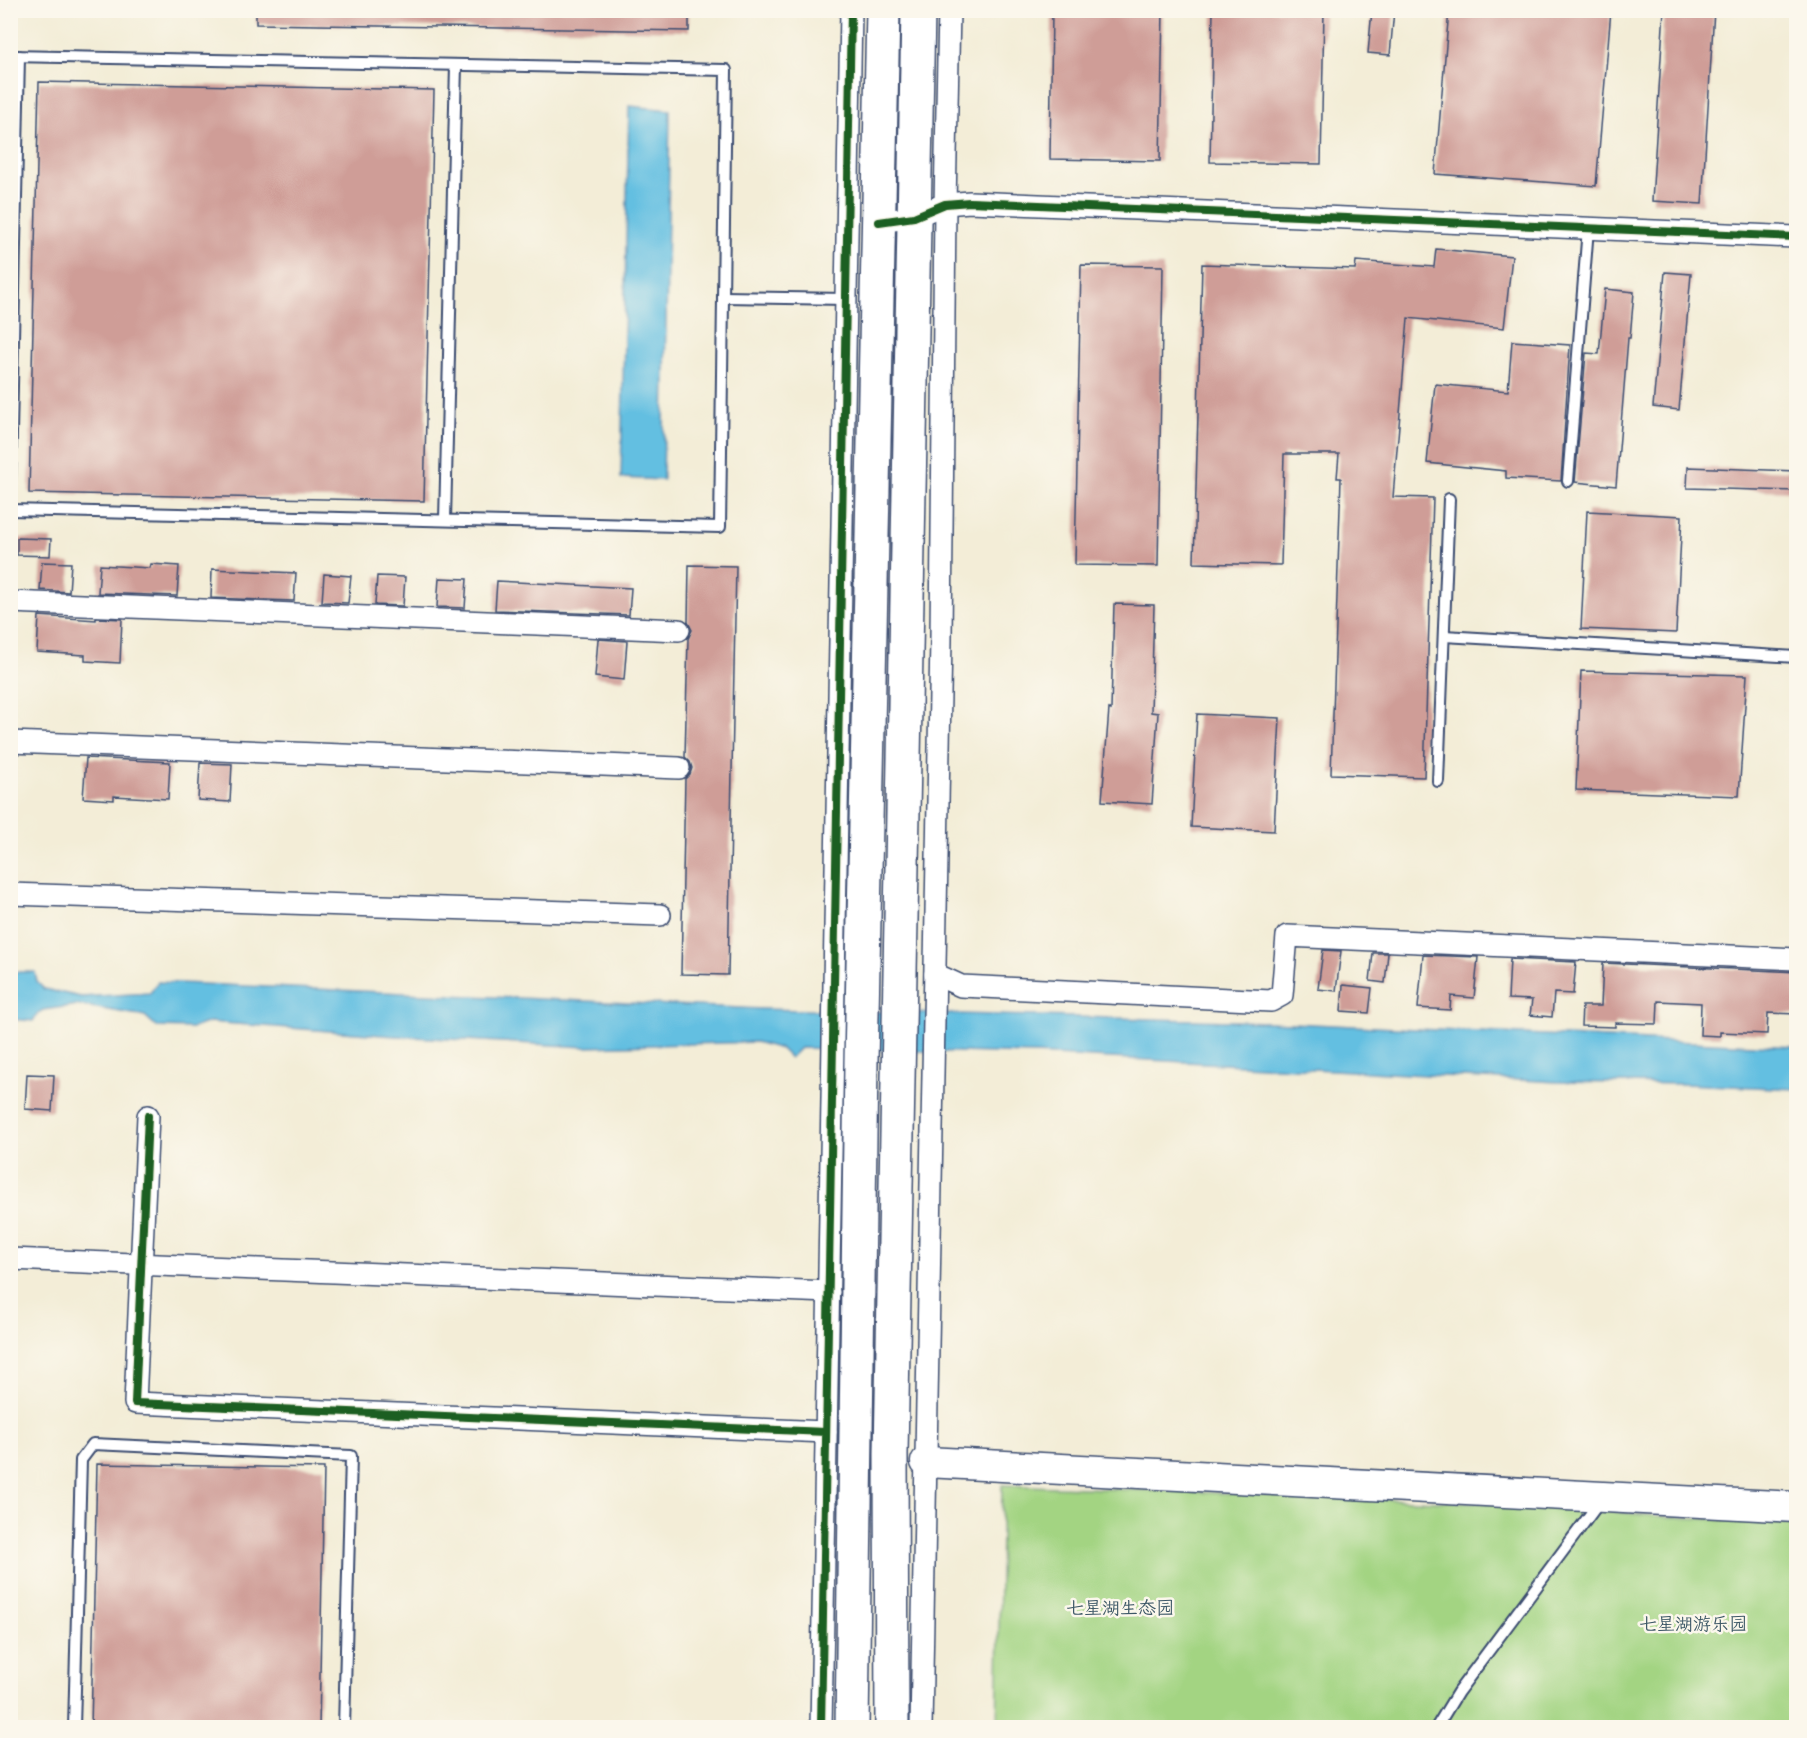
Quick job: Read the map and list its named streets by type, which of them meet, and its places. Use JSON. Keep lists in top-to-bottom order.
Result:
{
  "parks": ["七星湖生态园", "七星湖游乐园"]
}
